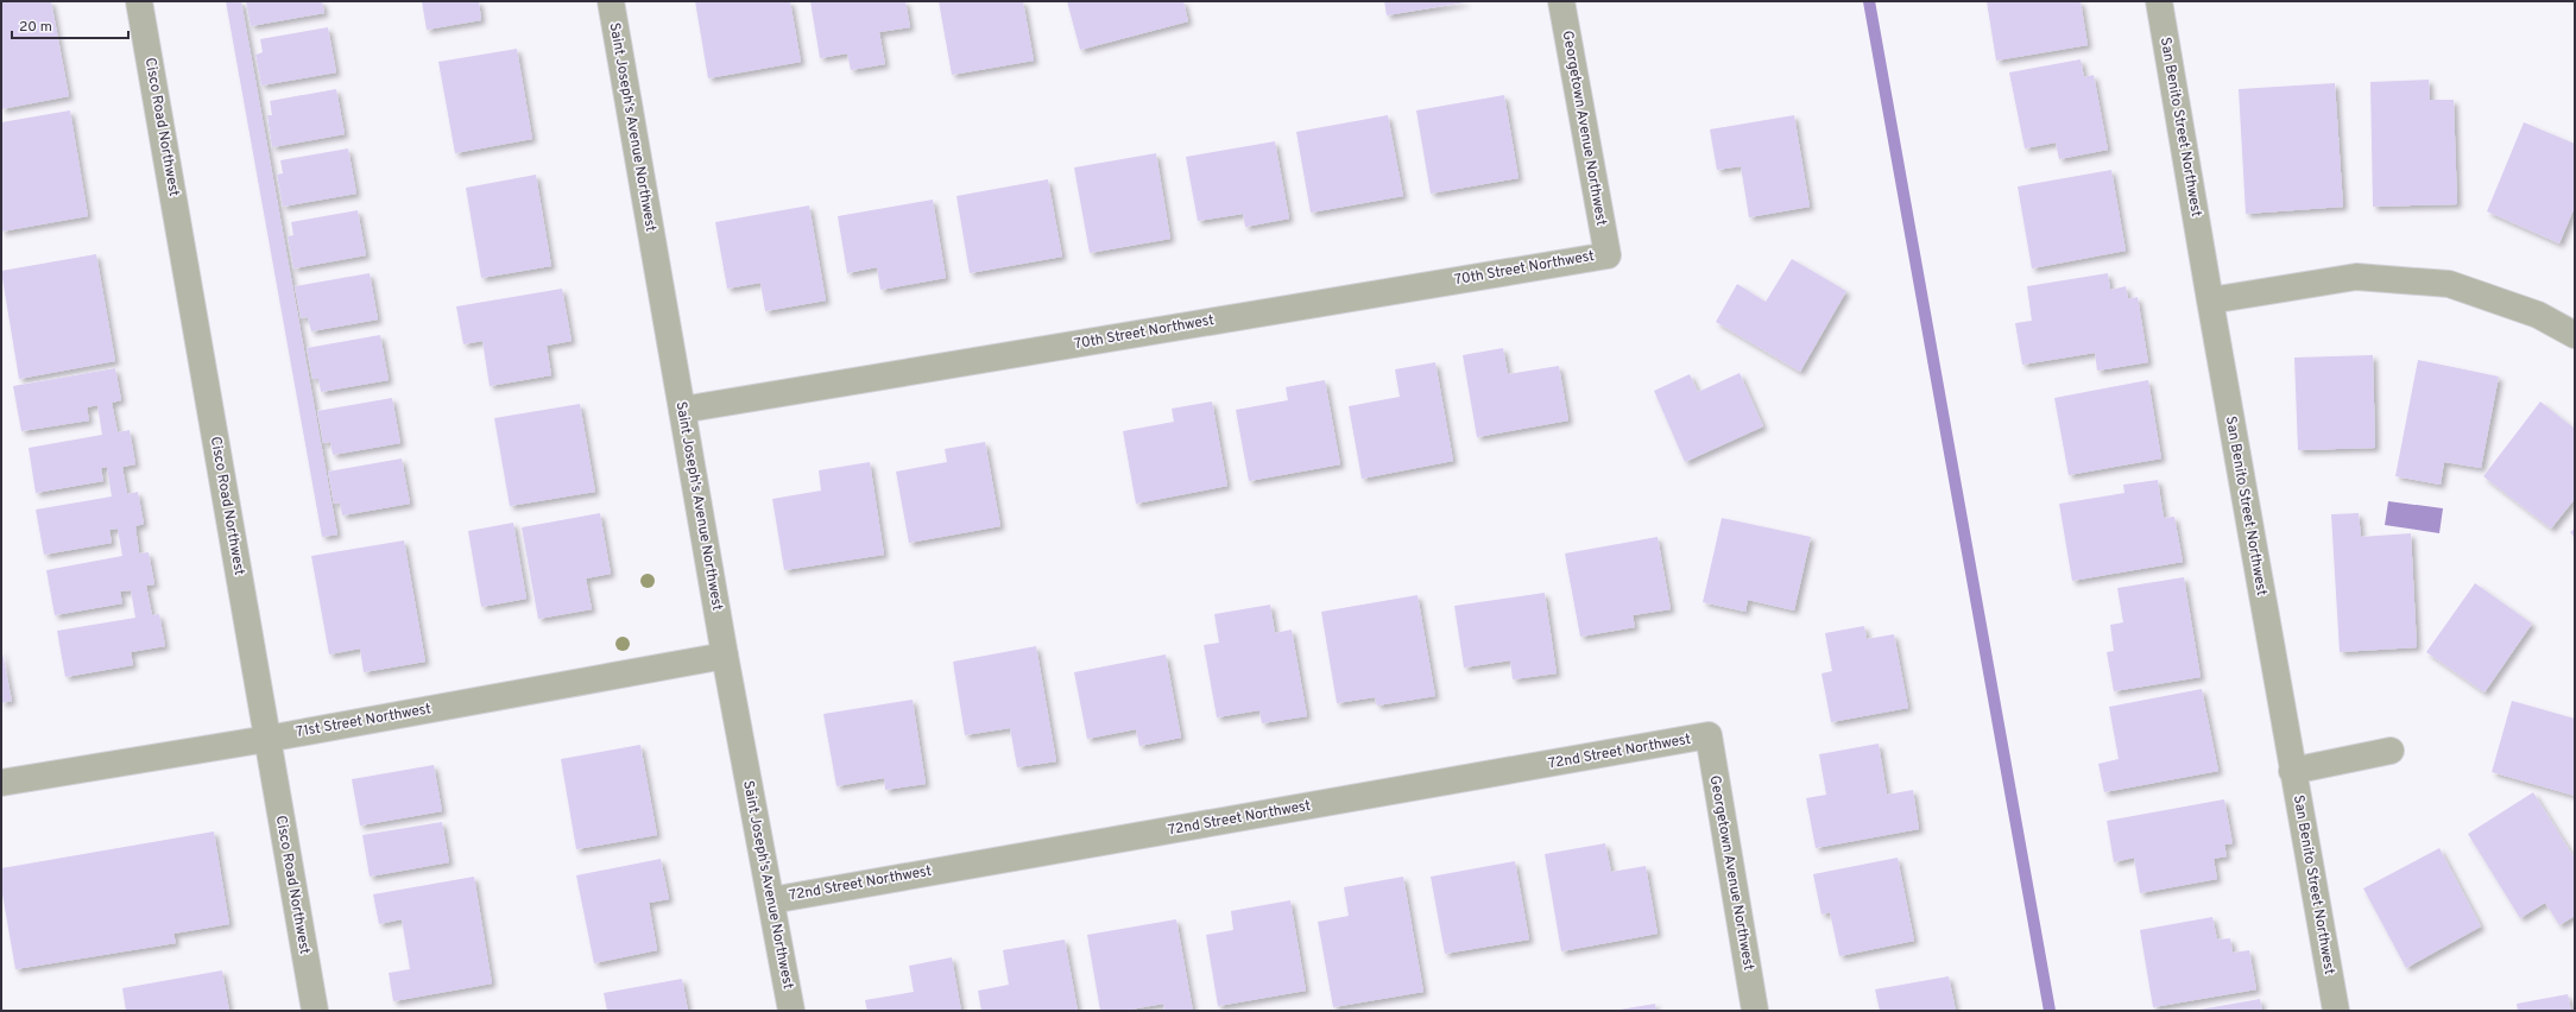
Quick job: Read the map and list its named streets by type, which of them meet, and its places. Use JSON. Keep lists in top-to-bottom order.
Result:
{
  "streets": {
    "street": [
      "Cisco Road Northwest",
      "Saint Joseph's Avenue Northwest",
      "San Benito Street Northwest",
      "Georgetown Avenue Northwest",
      "70th Street Northwest",
      "71st Street Northwest",
      "72nd Street Northwest"
    ]
  },
  "crossings": [
    ["Cisco Road Northwest", "71st Street Northwest"],
    ["Saint Joseph's Avenue Northwest", "70th Street Northwest"],
    ["Saint Joseph's Avenue Northwest", "71st Street Northwest"],
    ["Saint Joseph's Avenue Northwest", "72nd Street Northwest"],
    ["Georgetown Avenue Northwest", "70th Street Northwest"],
    ["Georgetown Avenue Northwest", "72nd Street Northwest"]
  ],
  "scale_bar": "20 m"
}
